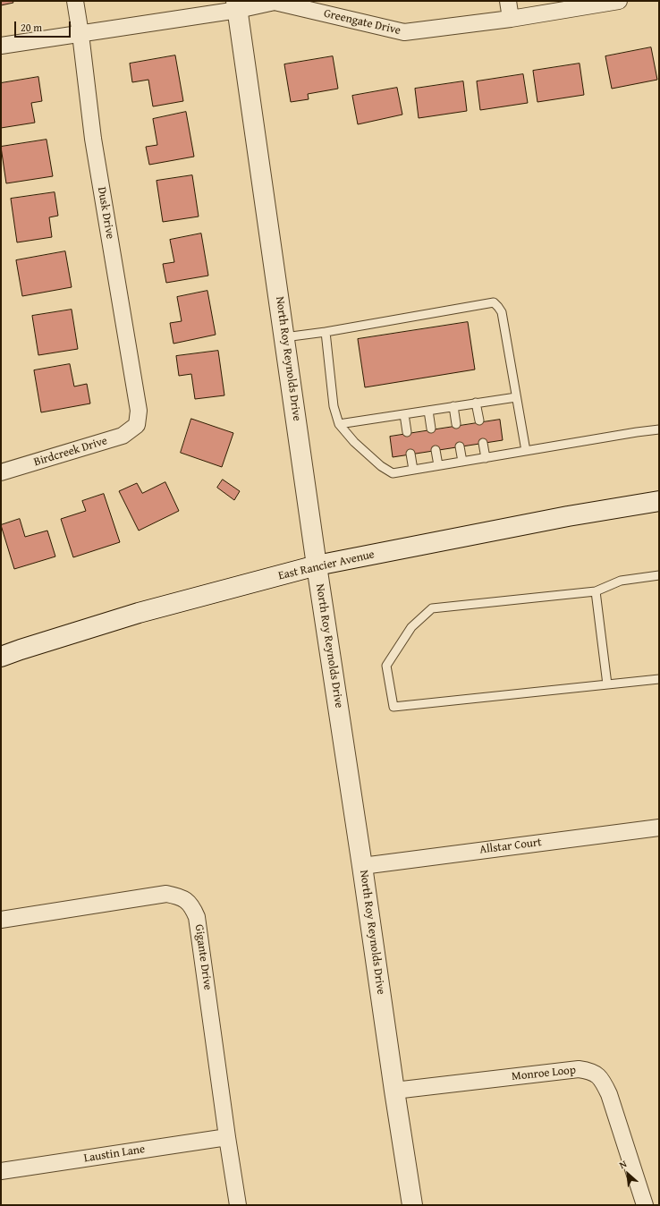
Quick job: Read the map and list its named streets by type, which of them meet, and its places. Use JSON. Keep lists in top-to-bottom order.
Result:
{
  "streets": {
    "street": [
      "Greengate Drive",
      "Dusk Drive",
      "North Roy Reynolds Drive",
      "Birdcreek Drive",
      "East Rancier Avenue",
      "Allstar Court",
      "Gigante Drive",
      "Monroe Loop",
      "Laustin Lane"
    ]
  },
  "crossings": [
    ["Greengate Drive", "Dusk Drive"],
    ["Greengate Drive", "North Roy Reynolds Drive"],
    ["Dusk Drive", "Birdcreek Drive"],
    ["North Roy Reynolds Drive", "East Rancier Avenue"],
    ["North Roy Reynolds Drive", "Allstar Court"],
    ["North Roy Reynolds Drive", "Monroe Loop"],
    ["Gigante Drive", "Laustin Lane"]
  ],
  "scale_bar": "20 m",
  "north": "top left"
}
